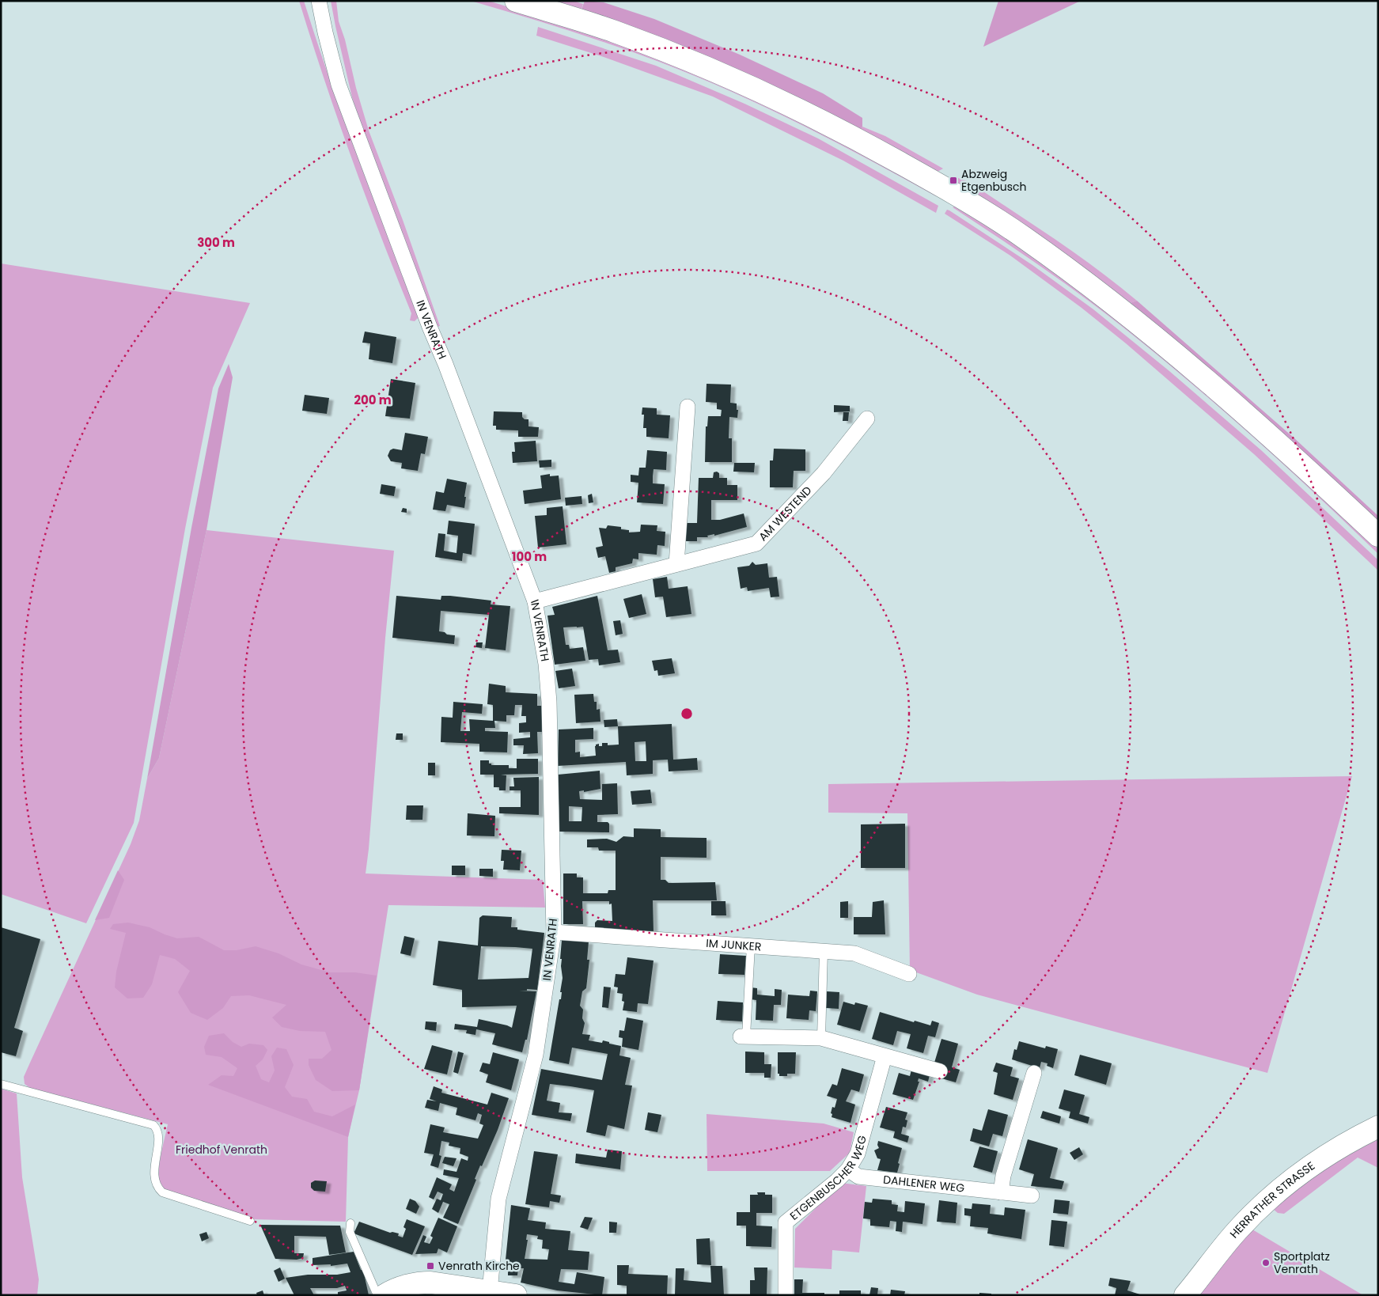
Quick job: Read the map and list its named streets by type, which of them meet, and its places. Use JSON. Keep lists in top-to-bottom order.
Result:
{
  "streets": {
    "street": [
      "IN VENRATH",
      "AM WESTEND",
      "IM JUNKER",
      "ETGENBUSCHER WEG",
      "DAHLENER WEG",
      "HERRATHER STRASSE"
    ]
  },
  "crossings": [
    ["IN VENRATH", "AM WESTEND"],
    ["IN VENRATH", "IM JUNKER"],
    ["ETGENBUSCHER WEG", "DAHLENER WEG"]
  ],
  "parks": ["Friedhof Venrath"],
  "places": {
    "transit": ["Abzweig Etgenbusch", "Venrath Kirche"],
    "other": ["Sportplatz Venrath"]
  },
  "rings": ["300 m", "200 m", "100 m"]
}
